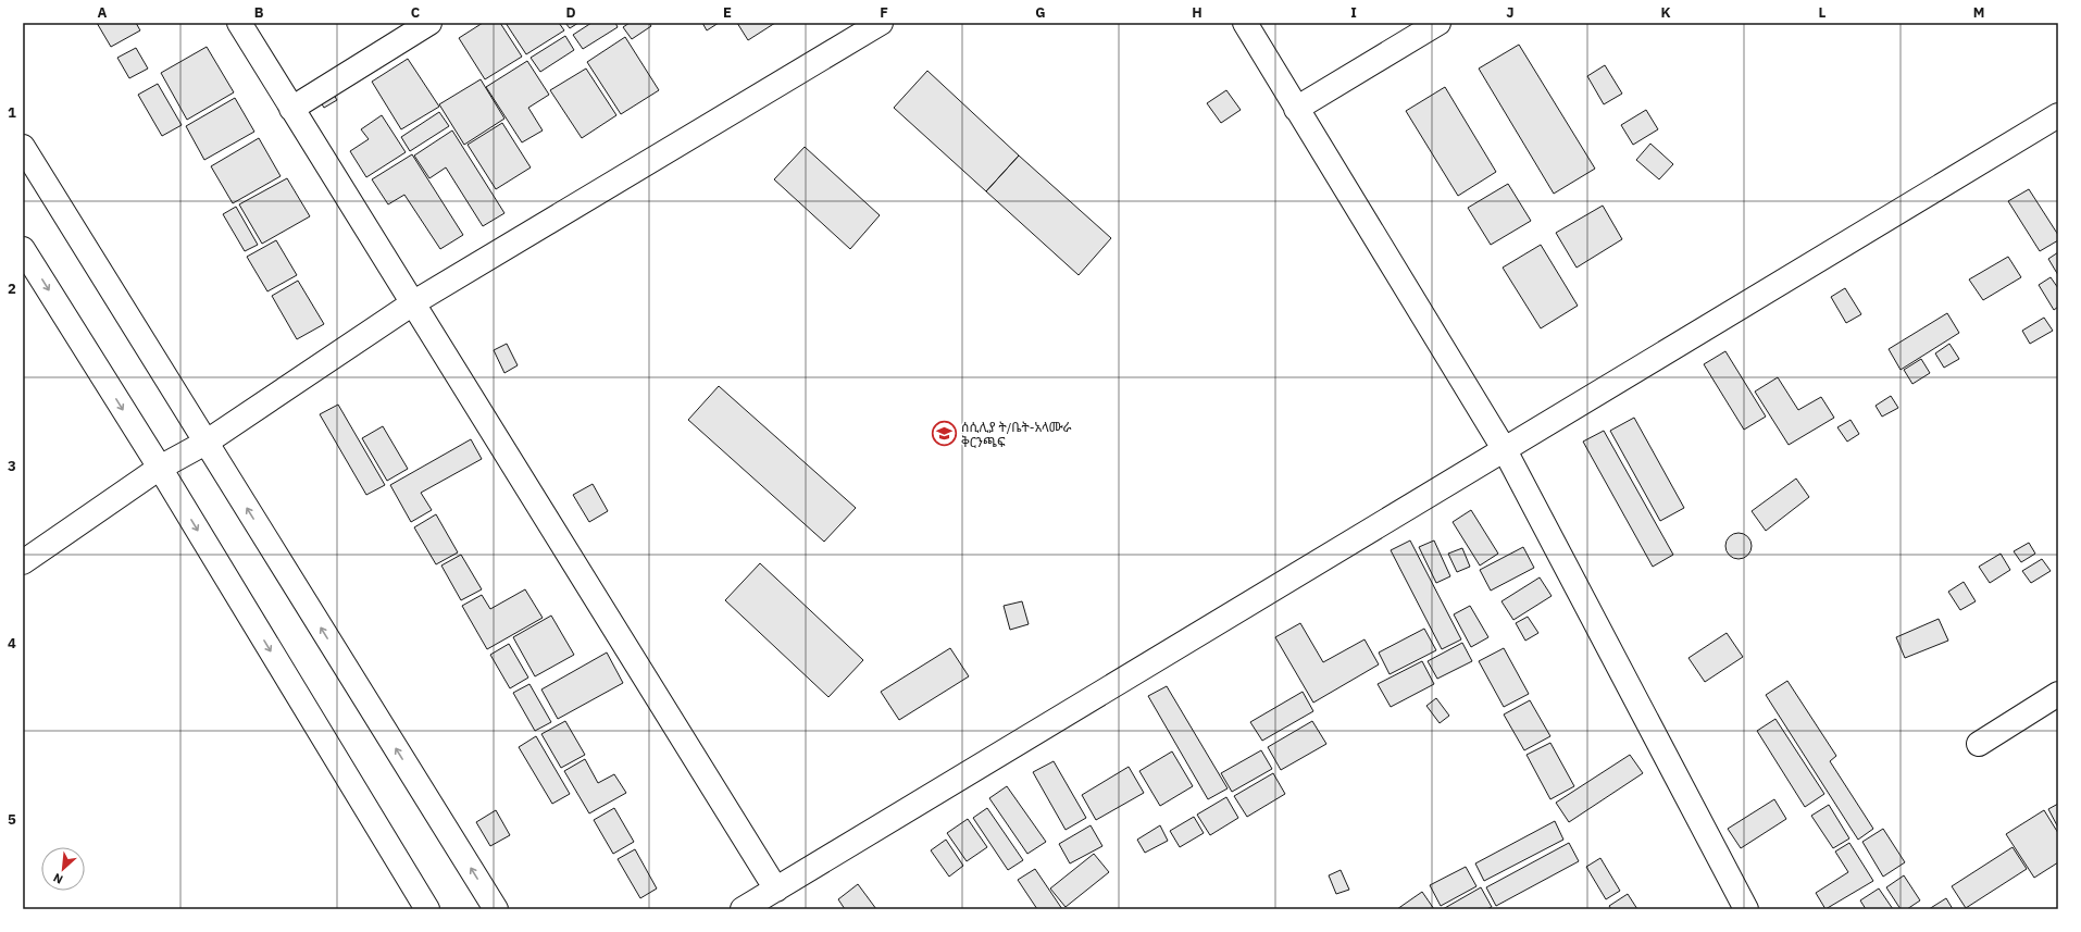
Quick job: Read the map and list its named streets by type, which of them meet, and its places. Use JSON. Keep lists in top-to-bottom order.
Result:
{
  "places": {
    "school or university": ["ሰሲሊያ ት/ቤት-አላሙራ ቅርንጫፍ"]
  },
  "north": "bottom left",
  "grid": {
    "columns": [
      "A",
      "B",
      "C",
      "D",
      "E",
      "F",
      "G",
      "H",
      "I",
      "J",
      "K",
      "L",
      "M"
    ],
    "rows": [
      "1",
      "2",
      "3",
      "4",
      "5"
    ]
  }
}
